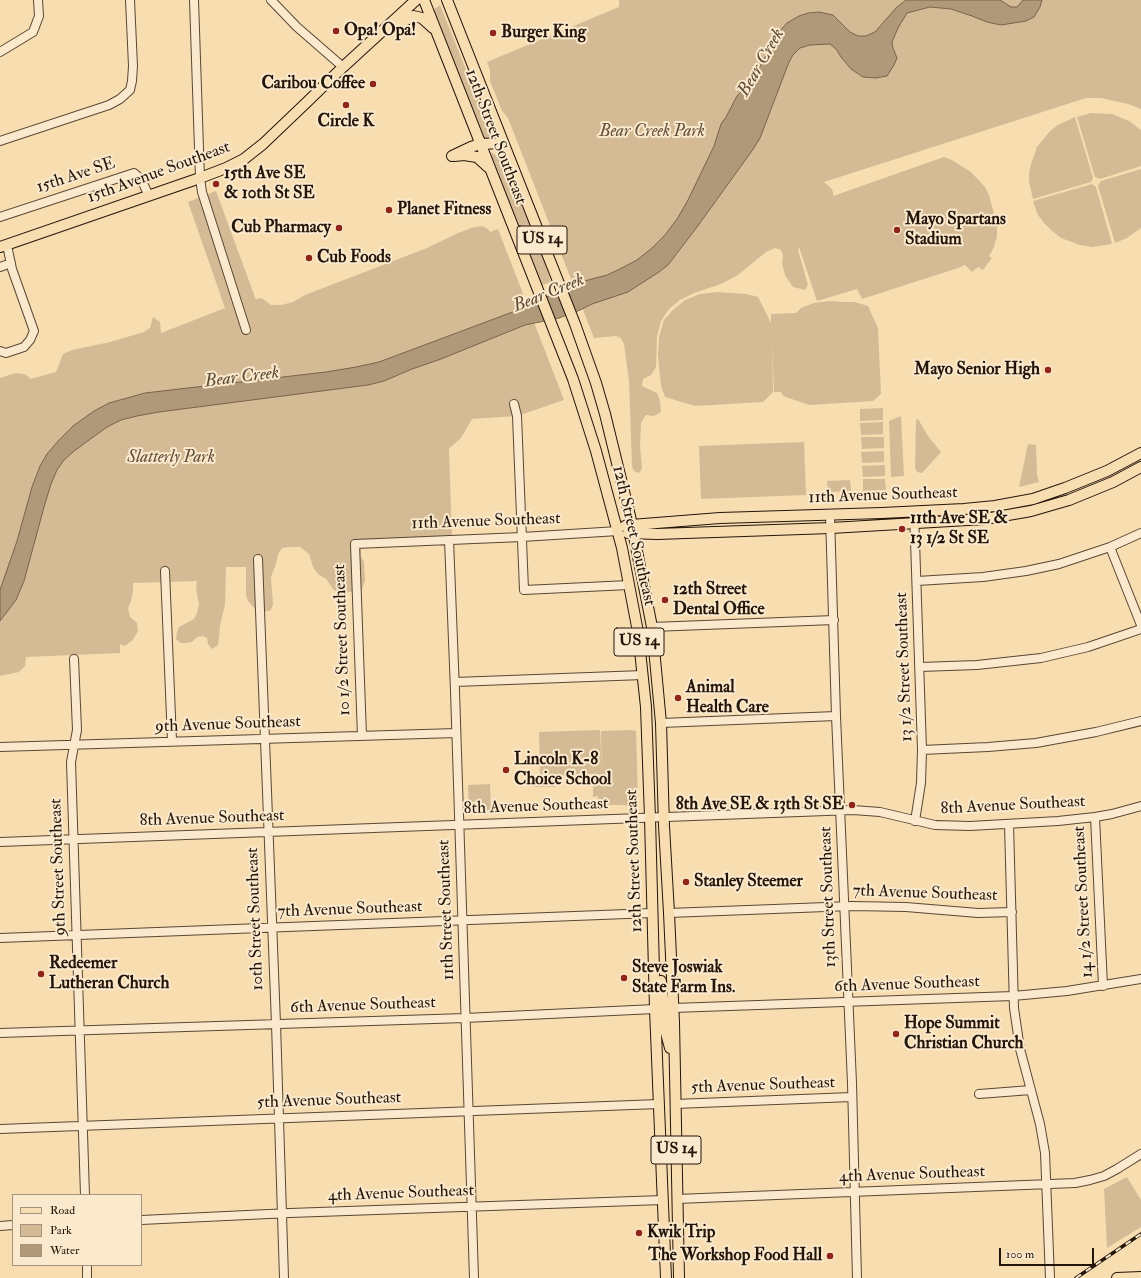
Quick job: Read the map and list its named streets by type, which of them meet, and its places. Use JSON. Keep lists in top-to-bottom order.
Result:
{
  "streets": {
    "main road": [
      "12th Street Southeast",
      "15th Avenue Southeast",
      "US 14",
      "11th Avenue Southeast"
    ],
    "street": [
      "15th Ave SE",
      "10 1/2 Street Southeast",
      "13 1/2 Street Southeast",
      "9th Avenue Southeast",
      "8th Avenue Southeast",
      "9th Street Southeast",
      "7th Avenue Southeast",
      "13th Street Southeast",
      "14 1/2 Street Southeast",
      "11th Street Southeast",
      "10th Street Southeast",
      "6th Avenue Southeast",
      "5th Avenue Southeast",
      "4th Avenue Southeast"
    ]
  },
  "crossings": [
    ["12th Street Southeast", "11th Avenue Southeast"],
    ["12th Street Southeast", "8th Avenue Southeast"],
    ["12th Street Southeast", "7th Avenue Southeast"],
    ["12th Street Southeast", "6th Avenue Southeast"],
    ["12th Street Southeast", "5th Avenue Southeast"],
    ["12th Street Southeast", "4th Avenue Southeast"],
    ["15th Avenue Southeast", "15th Ave SE"],
    ["11th Avenue Southeast", "10 1/2 Street Southeast"],
    ["11th Avenue Southeast", "13 1/2 Street Southeast"],
    ["11th Avenue Southeast", "13th Street Southeast"],
    ["11th Avenue Southeast", "11th Street Southeast"],
    ["10 1/2 Street Southeast", "9th Avenue Southeast"],
    ["13 1/2 Street Southeast", "8th Avenue Southeast"],
    ["9th Avenue Southeast", "9th Street Southeast"],
    ["9th Avenue Southeast", "11th Street Southeast"],
    ["9th Avenue Southeast", "10th Street Southeast"],
    ["8th Avenue Southeast", "9th Street Southeast"],
    ["8th Avenue Southeast", "13th Street Southeast"],
    ["8th Avenue Southeast", "14 1/2 Street Southeast"],
    ["8th Avenue Southeast", "11th Street Southeast"],
    ["8th Avenue Southeast", "10th Street Southeast"],
    ["9th Street Southeast", "7th Avenue Southeast"],
    ["9th Street Southeast", "6th Avenue Southeast"],
    ["9th Street Southeast", "5th Avenue Southeast"],
    ["7th Avenue Southeast", "13th Street Southeast"],
    ["7th Avenue Southeast", "11th Street Southeast"],
    ["7th Avenue Southeast", "10th Street Southeast"],
    ["13th Street Southeast", "6th Avenue Southeast"],
    ["13th Street Southeast", "5th Avenue Southeast"],
    ["13th Street Southeast", "4th Avenue Southeast"],
    ["14 1/2 Street Southeast", "6th Avenue Southeast"],
    ["11th Street Southeast", "6th Avenue Southeast"],
    ["11th Street Southeast", "5th Avenue Southeast"],
    ["11th Street Southeast", "4th Avenue Southeast"],
    ["10th Street Southeast", "6th Avenue Southeast"],
    ["10th Street Southeast", "5th Avenue Southeast"],
    ["10th Street Southeast", "4th Avenue Southeast"]
  ],
  "water": ["Bear Creek"],
  "parks": ["Bear Creek Park", "Slatterly Park"],
  "places": [
    "Opa! Opa!",
    "Burger King",
    "Caribou Coffee",
    "Circle K",
    "15th Ave SE & 10th St SE",
    "Planet Fitness",
    "Cub Pharmacy",
    "Mayo Spartans Stadium",
    "Cub Foods",
    "Mayo Senior High",
    "11th Ave SE & 13 1/2 St SE",
    "12th Street Dental Office",
    "Animal Health Care",
    "Lincoln K-8 Choice School",
    "8th Ave SE & 13th St SE",
    "Stanley Steemer",
    "Redeemer Lutheran Church",
    "Steve Joswiak State Farm Ins.",
    "Hope Summit Christian Church",
    "Kwik Trip",
    "The Workshop Food Hall"
  ],
  "legend": ["Road", "Park", "Water"],
  "scale_bar": "100 m"
}
